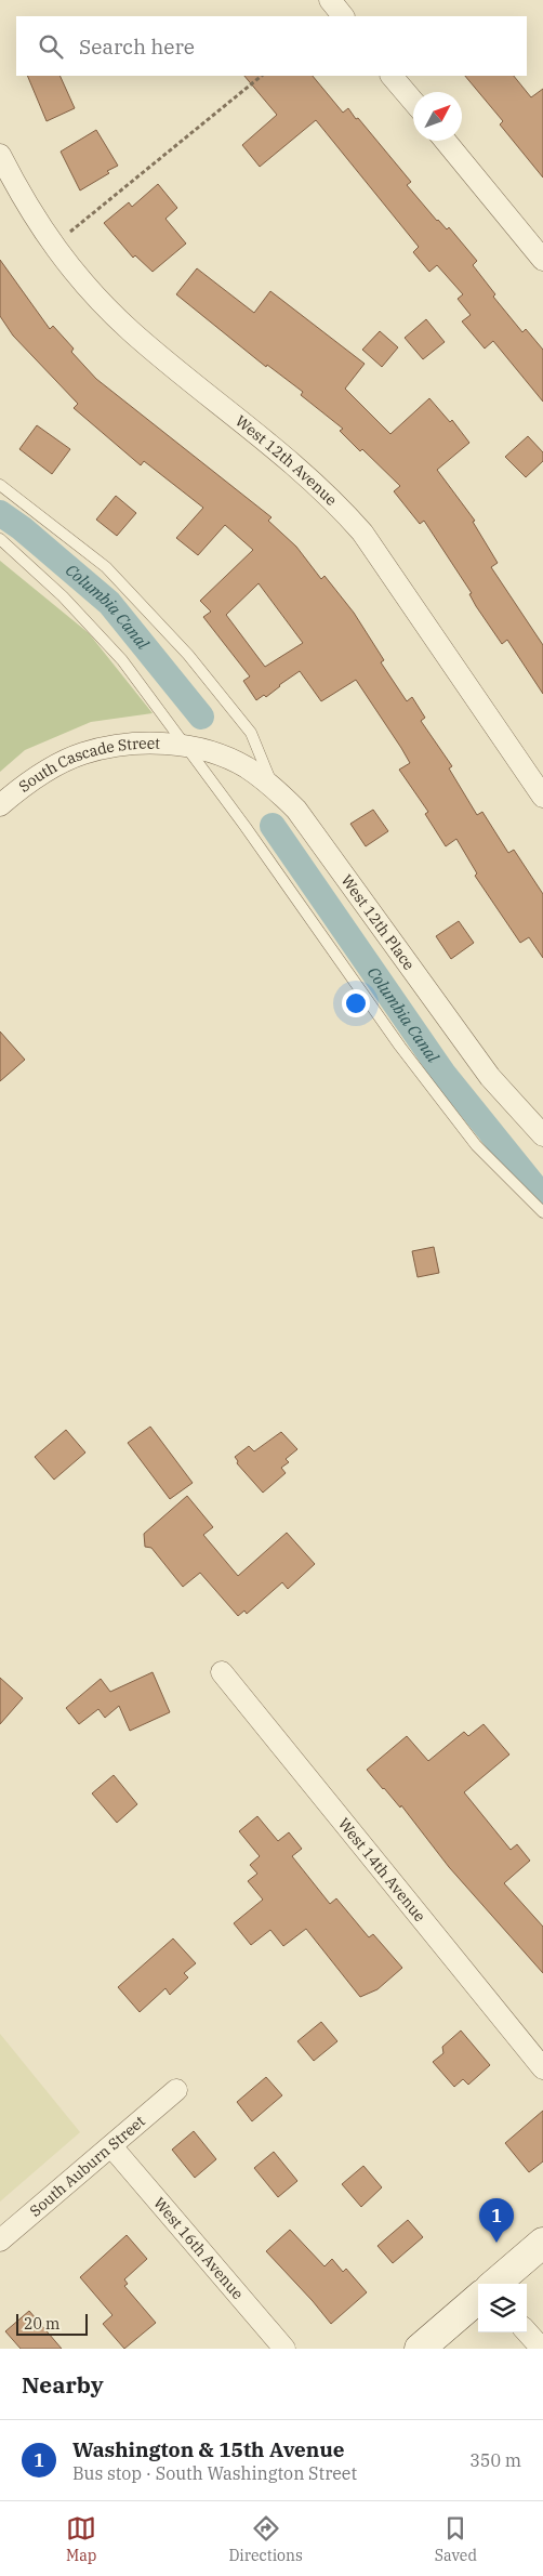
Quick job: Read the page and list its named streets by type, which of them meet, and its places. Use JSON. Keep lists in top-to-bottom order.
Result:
{
  "streets": {
    "street": [
      "West 12th Avenue",
      "South Cascade Street",
      "West 12th Place",
      "West 14th Avenue",
      "South Auburn Street",
      "West 16th Avenue"
    ]
  },
  "crossings": [
    ["South Cascade Street", "West 12th Place"],
    ["South Auburn Street", "West 16th Avenue"]
  ],
  "water": ["Columbia Canal"],
  "scale_bar": "20 m",
  "north": "top right",
  "page": {
    "search": "Search here",
    "pins": "1",
    "scale": "20 m",
    "heading": "Nearby",
    "list": [
      {
        "mark": "1",
        "name": "Washington & 15th Avenue",
        "note": "Bus stop · South Washington Street",
        "value": "350 m"
      }
    ],
    "nav": ["Map", "Directions", "Saved"]
  }
}
